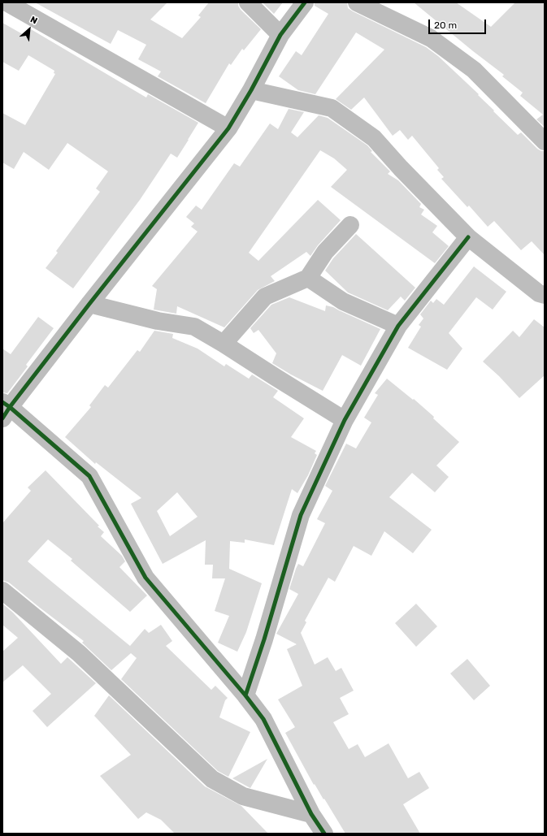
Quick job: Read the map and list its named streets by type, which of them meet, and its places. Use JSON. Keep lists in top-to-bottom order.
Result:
{
  "scale_bar": "20 m",
  "north": "top right"
}
